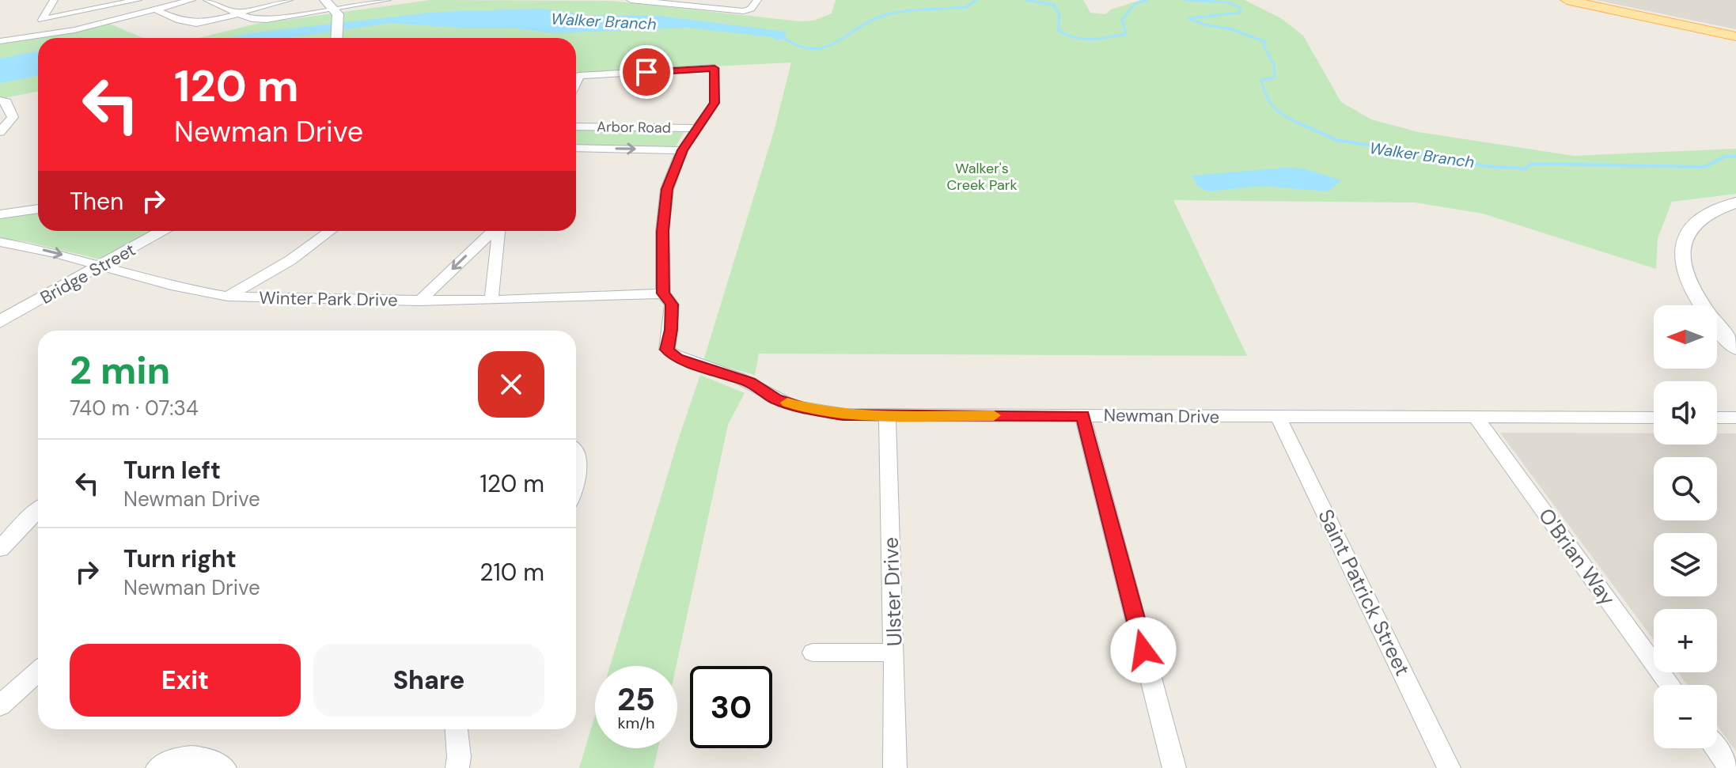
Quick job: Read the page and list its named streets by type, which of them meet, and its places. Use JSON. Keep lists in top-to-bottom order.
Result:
{
  "streets": {
    "street": [
      "Arbor Road",
      "Bridge Street",
      "Winter Park Drive",
      "Newman Drive",
      "O'Brian Way",
      "Ulster Drive",
      "Saint Patrick Street"
    ]
  },
  "crossings": [
    ["Arbor Road", "Newman Drive"],
    ["Bridge Street", "Winter Park Drive"],
    ["Winter Park Drive", "Newman Drive"],
    ["Newman Drive", "O'Brian Way"],
    ["Newman Drive", "Ulster Drive"],
    ["Newman Drive", "Saint Patrick Street"]
  ],
  "water": ["Walker Branch"],
  "parks": ["Walker's Creek Park"],
  "north": "left",
  "page": {
    "turn": ["120 m", "Newman Drive"],
    "then": "Then",
    "map_buttons": ["+", "−"],
    "heading": ["2 min", "740 m · 07:34"],
    "list": [
      {
        "name": "Turn left",
        "note": "Newman Drive",
        "value": "120 m"
      },
      {
        "name": "Turn right",
        "note": "Newman Drive",
        "value": "210 m"
      }
    ],
    "buttons": ["Exit", "Share"],
    "speed": "25 km/h",
    "limit": "30"
  }
}
